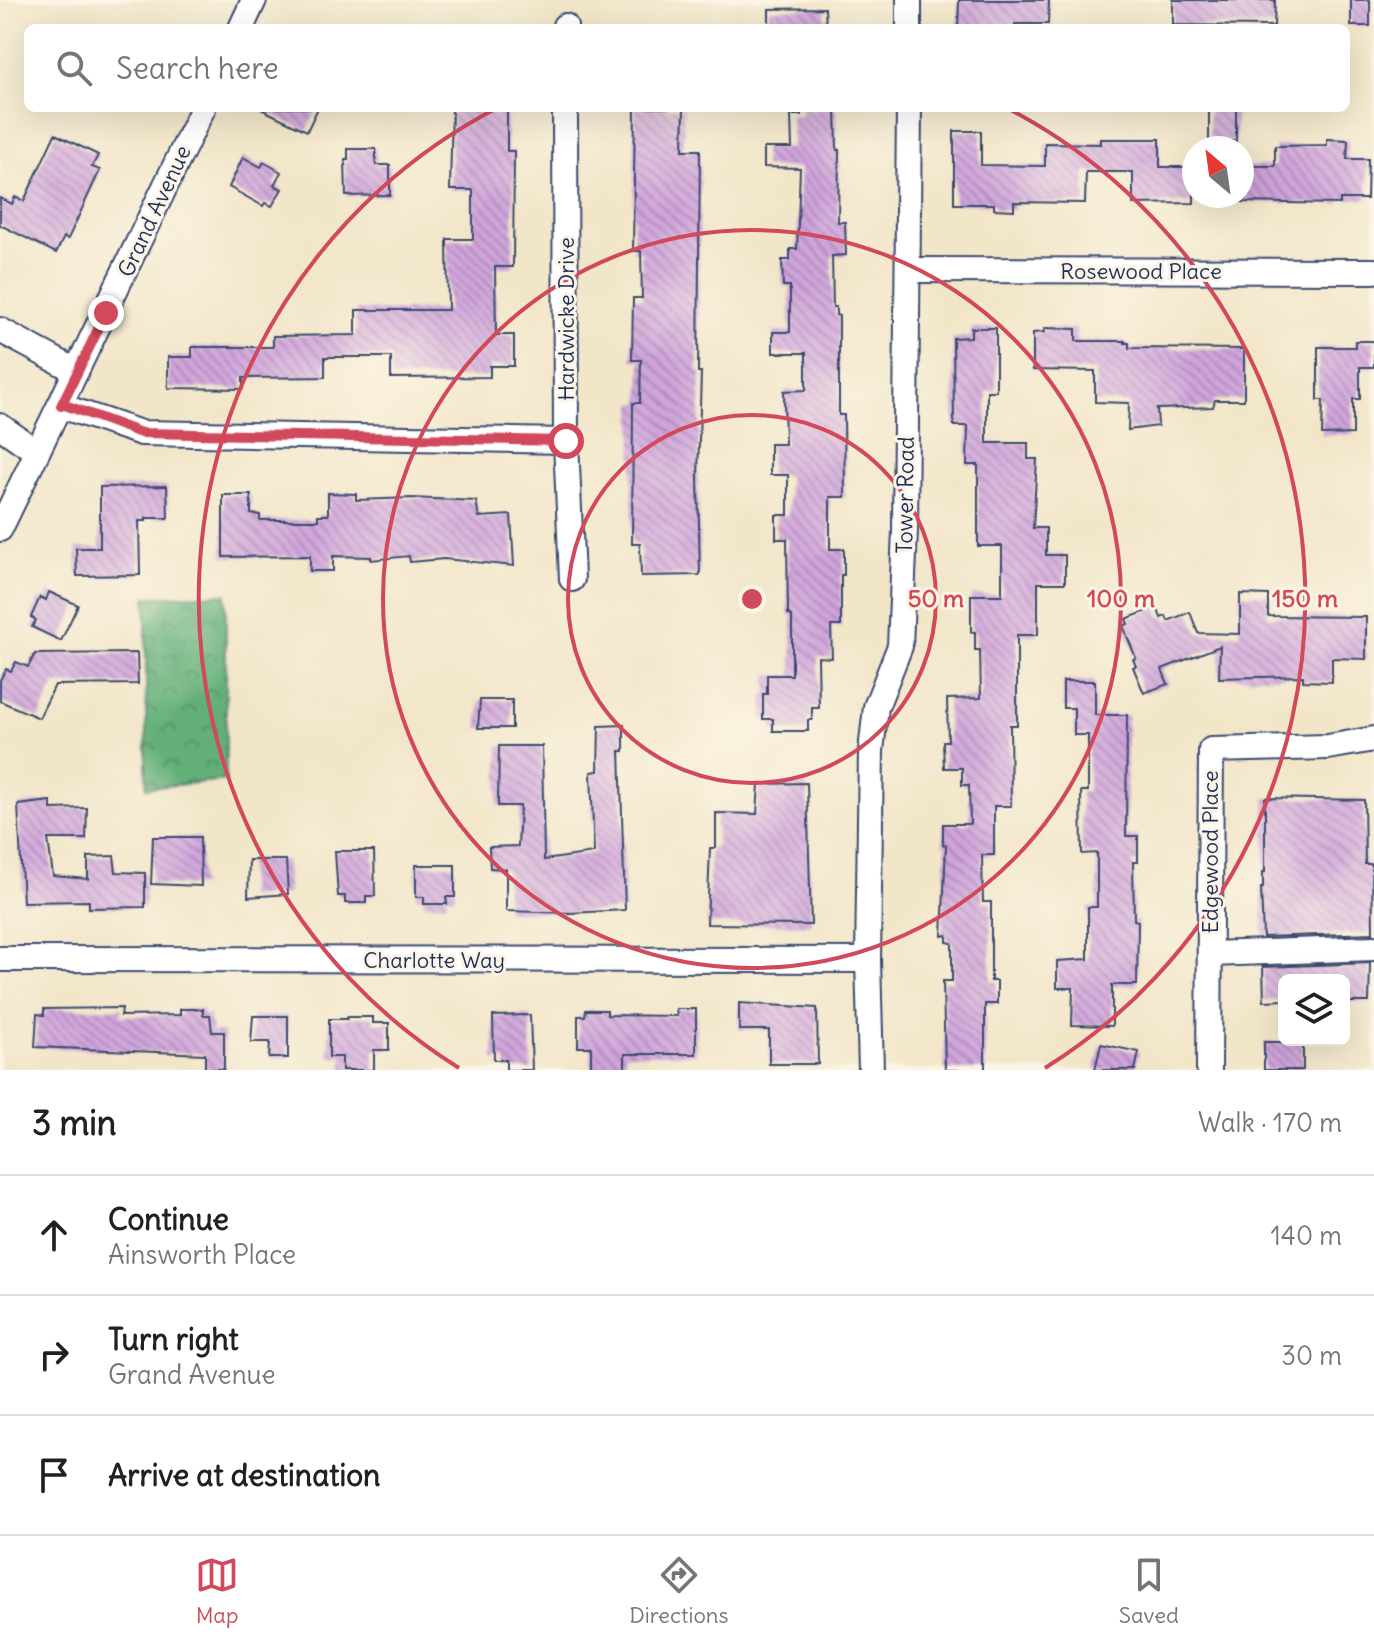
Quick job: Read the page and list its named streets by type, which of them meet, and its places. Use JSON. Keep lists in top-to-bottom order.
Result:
{
  "streets": {
    "street": [
      "Grand Avenue",
      "Rosewood Place",
      "Hardwicke Drive",
      "Tower Road",
      "Edgewood Place",
      "Charlotte Way"
    ]
  },
  "crossings": [
    ["Rosewood Place", "Tower Road"],
    ["Tower Road", "Charlotte Way"]
  ],
  "north": "top left",
  "page": {
    "search": "Search here",
    "heading": ["3 min", "Walk · 170 m"],
    "list": [
      ["Continue", "Ainsworth Place", "140 m"],
      ["Turn right", "Grand Avenue", "30 m"],
      "Arrive at destination"
    ],
    "nav": ["Map", "Directions", "Saved"]
  },
  "rings": ["50 m", "100 m", "150 m"]
}
